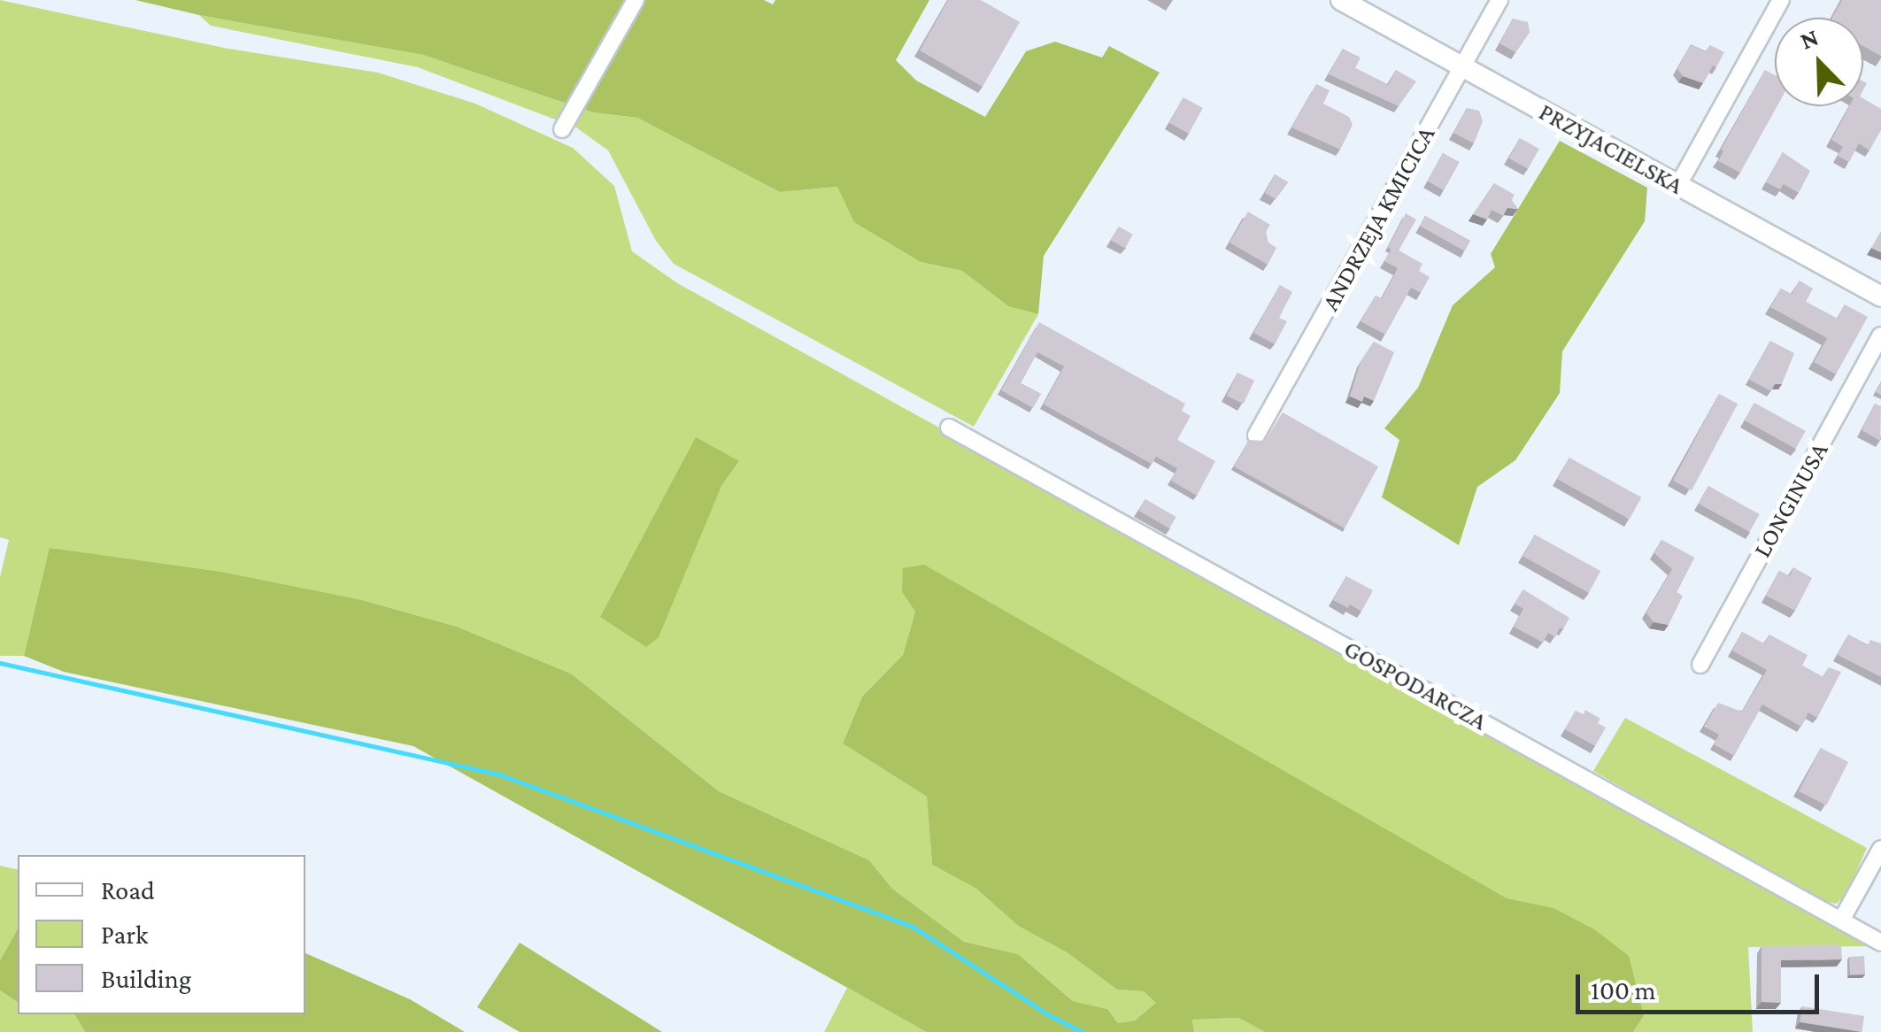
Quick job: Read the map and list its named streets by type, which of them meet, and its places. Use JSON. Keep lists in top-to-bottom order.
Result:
{
  "streets": {
    "street": [
      "PRZYJACIELSKA",
      "ANDRZEJA KMICICA",
      "LONGINUSA",
      "GOSPODARCZA"
    ]
  },
  "crossings": [
    ["PRZYJACIELSKA", "ANDRZEJA KMICICA"]
  ],
  "legend": ["Road", "Park", "Building"],
  "scale_bar": "100 m",
  "north": "top left"
}
